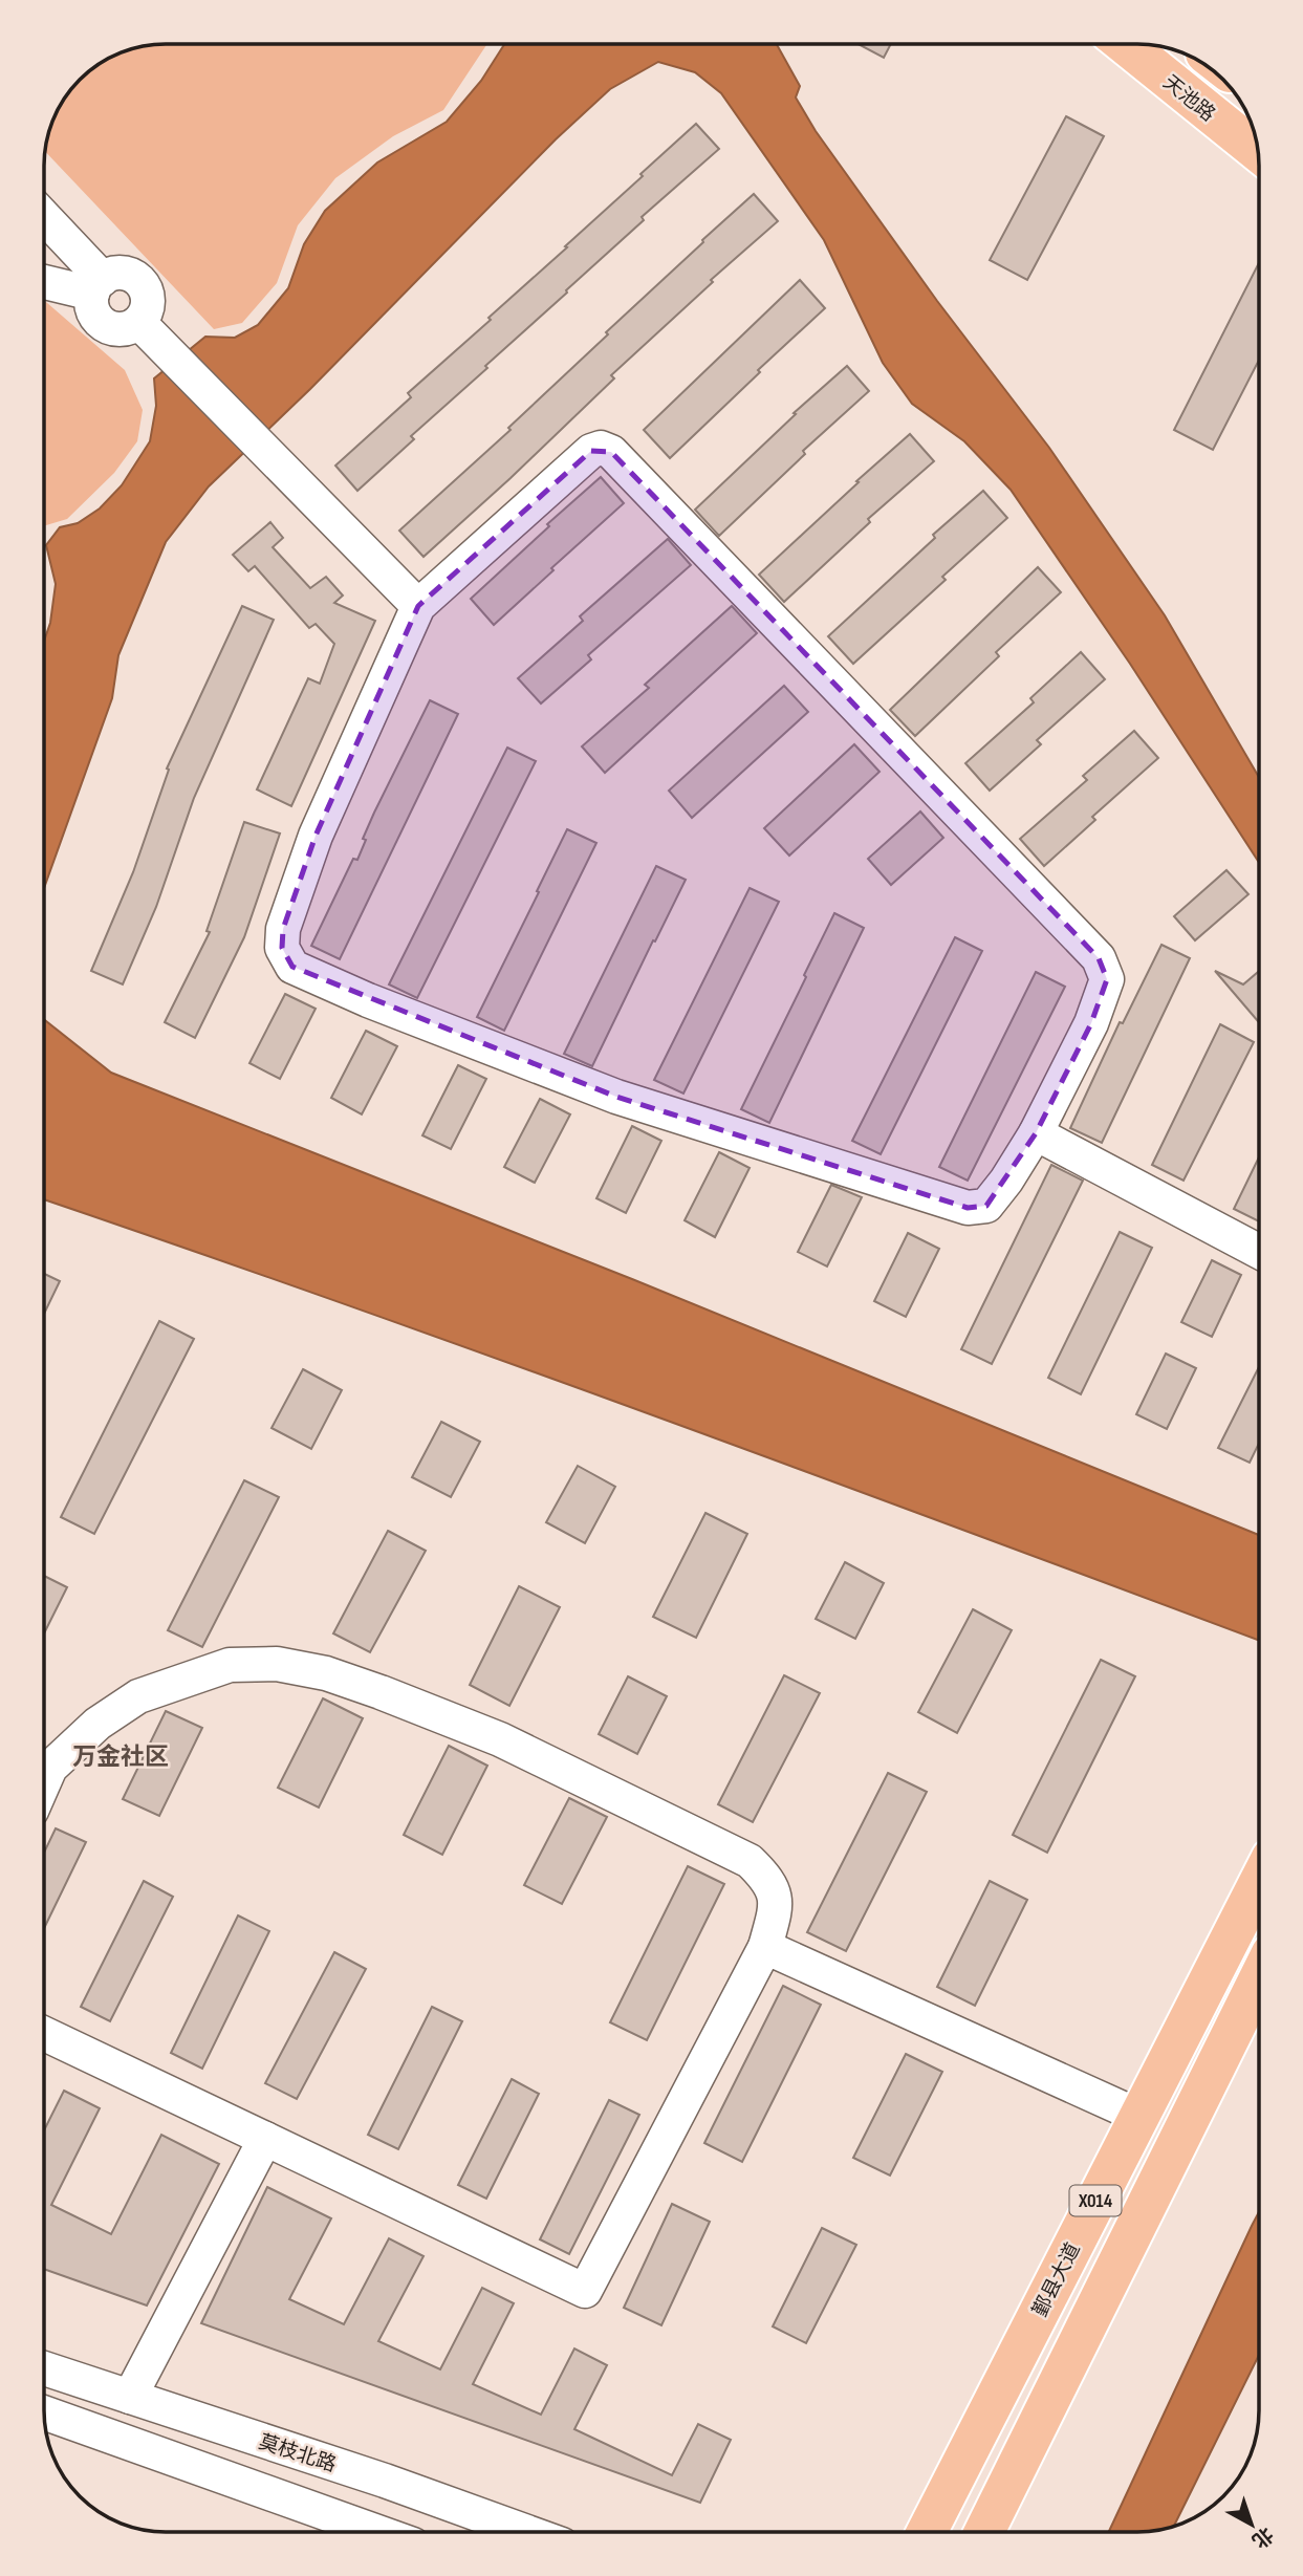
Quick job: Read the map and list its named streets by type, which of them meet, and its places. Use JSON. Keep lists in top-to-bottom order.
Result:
{
  "streets": {
    "main road": ["天池路", "X014", "鄞县大道"],
    "street": ["莫枝北路"]
  },
  "districts": ["万金社区"],
  "north": "bottom right"
}
